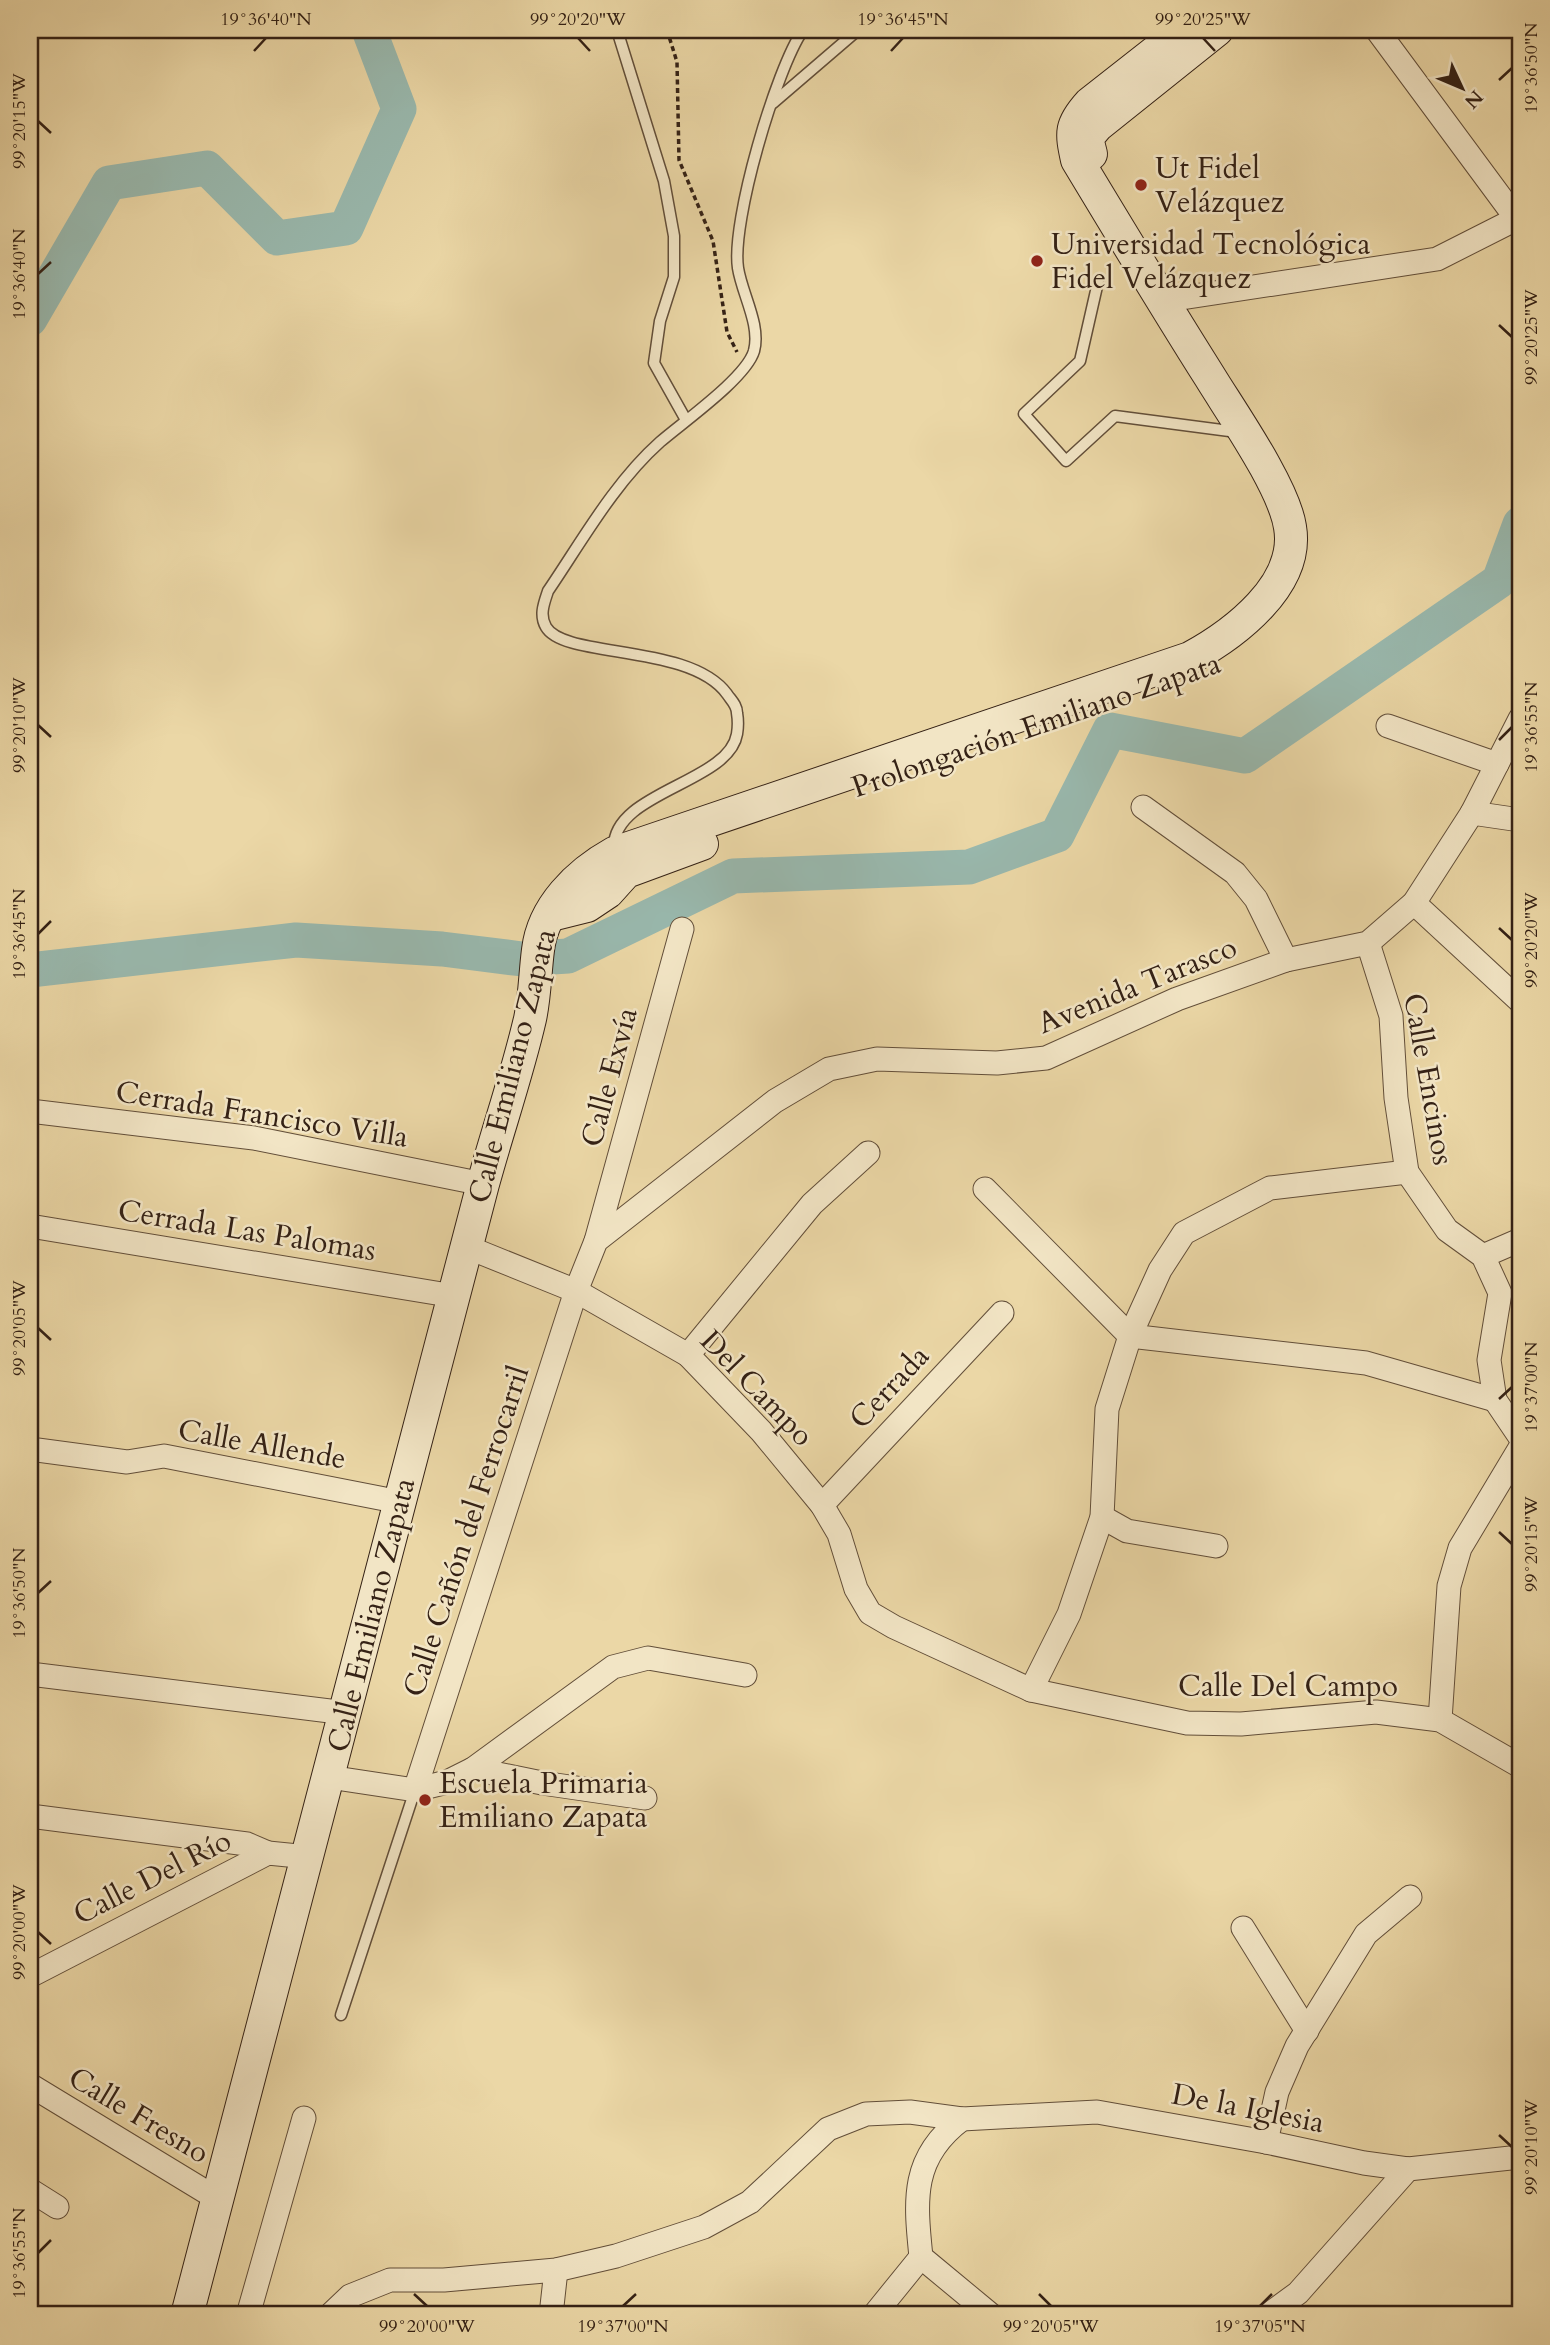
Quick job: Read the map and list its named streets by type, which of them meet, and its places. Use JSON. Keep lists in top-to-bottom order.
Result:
{
  "streets": {
    "main road": ["Prolongación Emiliano Zapata", "Calle Emiliano Zapata"],
    "street": [
      "Avenida Tarasco",
      "Calle Exvía",
      "Calle Encinos",
      "Cerrada Francisco Villa",
      "Cerrada Las Palomas",
      "Cerrada",
      "Del Campo",
      "Calle Allende",
      "Calle Cañón del Ferrocarril",
      "Calle Del Campo",
      "Calle Del Río",
      "De la Iglesia",
      "Calle Fresno"
    ]
  },
  "crossings": [
    ["Prolongación Emiliano Zapata", "Calle Emiliano Zapata"],
    ["Avenida Tarasco", "Calle Exvía"],
    ["Avenida Tarasco", "Calle Encinos"],
    ["Calle Emiliano Zapata", "Cerrada Francisco Villa"],
    ["Calle Emiliano Zapata", "Cerrada Las Palomas"],
    ["Calle Emiliano Zapata", "Del Campo"],
    ["Calle Emiliano Zapata", "Calle Allende"],
    ["Calle Emiliano Zapata", "Calle Del Río"],
    ["Calle Emiliano Zapata", "Calle Fresno"],
    ["Cerrada", "Del Campo"],
    ["Del Campo", "Calle Cañón del Ferrocarril"],
    ["Del Campo", "Calle Del Campo"]
  ],
  "places": ["Ut Fidel Velázquez", "Universidad Tecnológica Fidel Velázquez", "Escuela Primaria Emiliano Zapata"],
  "north": "bottom right",
  "coordinates": [
    "19°36'40\"N",
    "99°20'20\"W",
    "19°36'45\"N",
    "99°20'25\"W",
    "19°36'50\"N",
    "99°20'15\"W",
    "99°20'10\"W",
    "19°36'55\"N",
    "99°20'05\"W",
    "19°37'00\"N",
    "99°20'00\"W",
    "19°37'05\"N"
  ]
}
